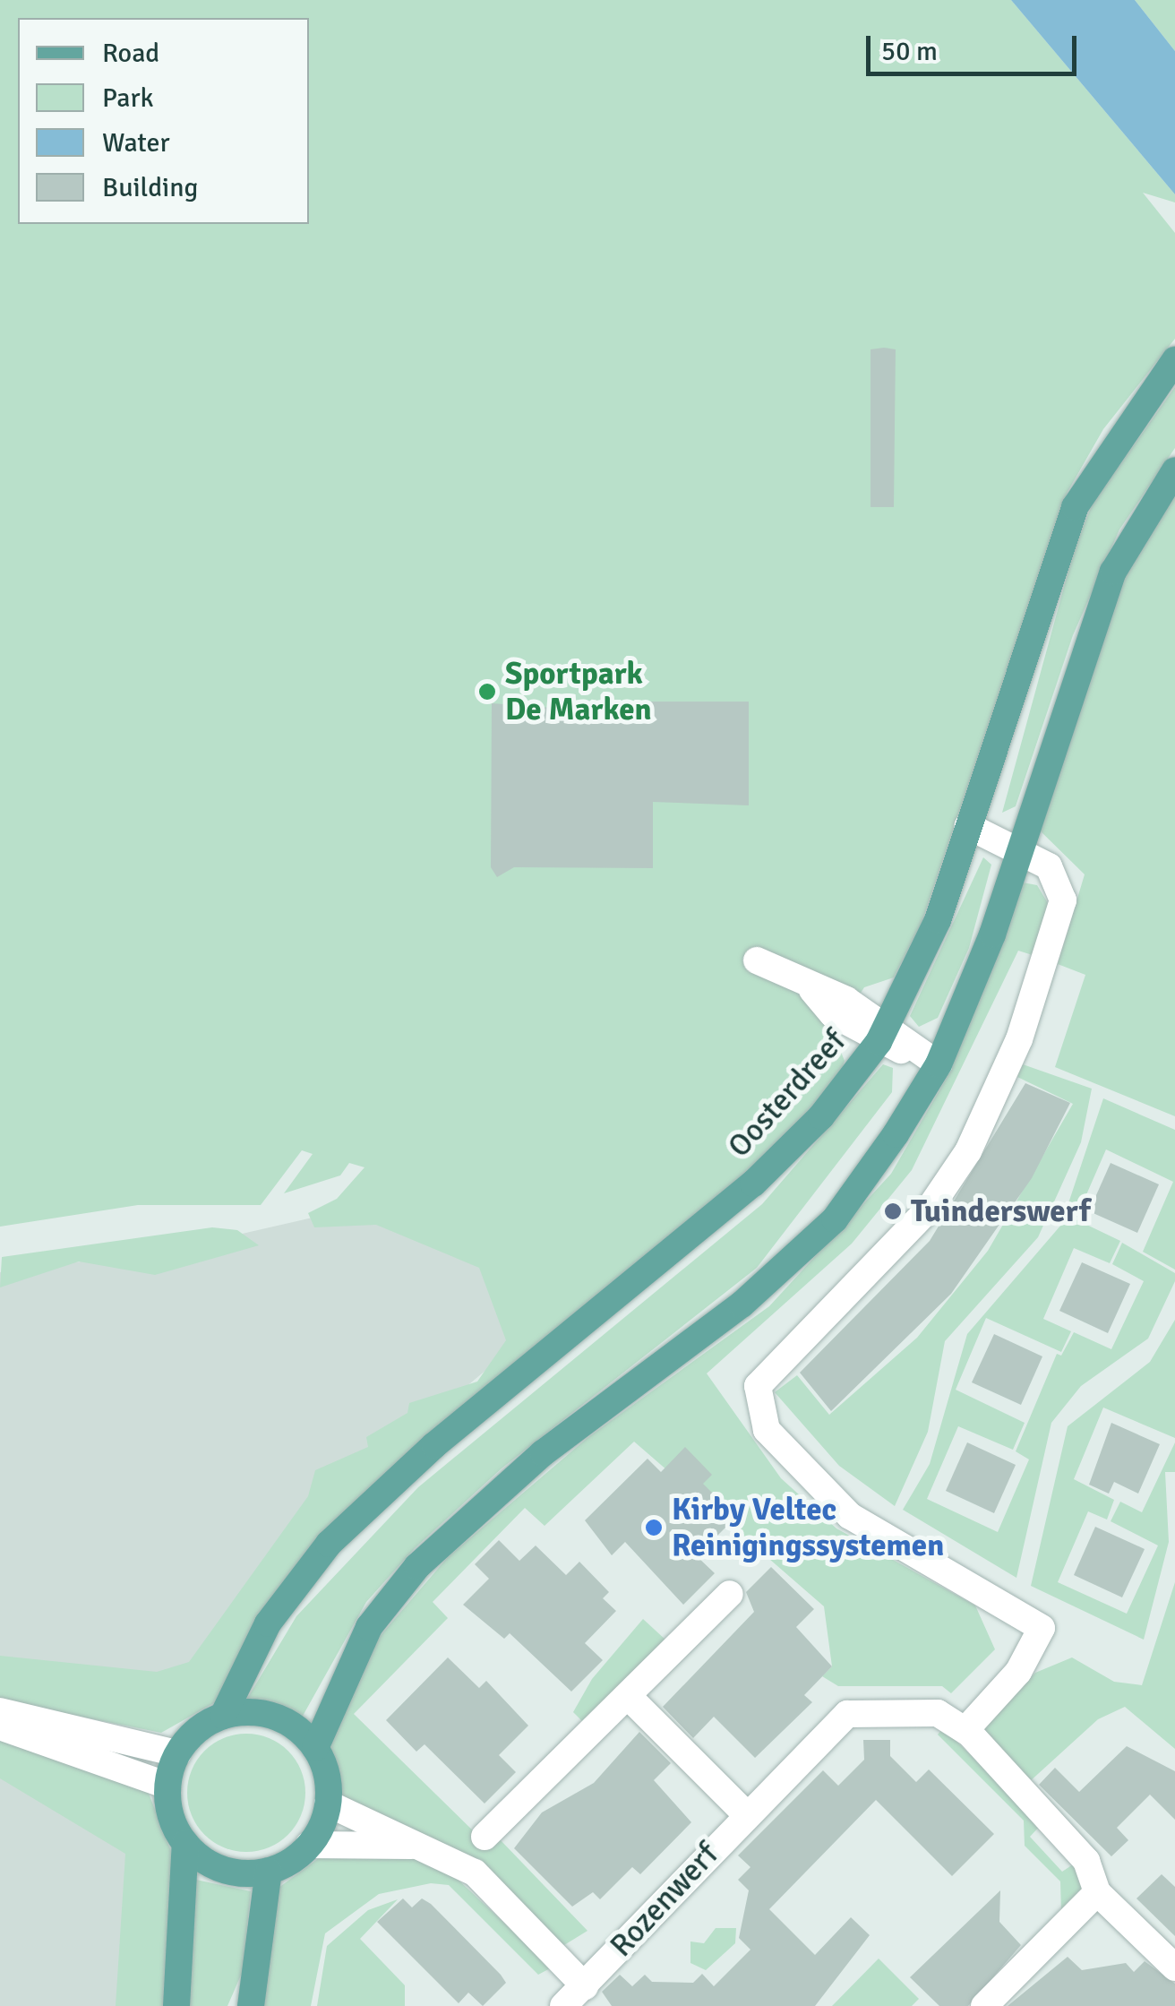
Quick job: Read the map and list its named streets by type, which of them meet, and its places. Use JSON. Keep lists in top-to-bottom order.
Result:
{
  "streets": {
    "main road": ["Oosterdreef"],
    "street": ["Rozenwerf"]
  },
  "crossings": [
    ["Oosterdreef", "Rozenwerf"]
  ],
  "places": ["Sportpark De Marken", "Tuinderswerf", "Kirby Veltec Reinigingssystemen"],
  "legend": [
    "Road",
    "Park",
    "Water",
    "Building"
  ],
  "scale_bar": "50 m"
}
